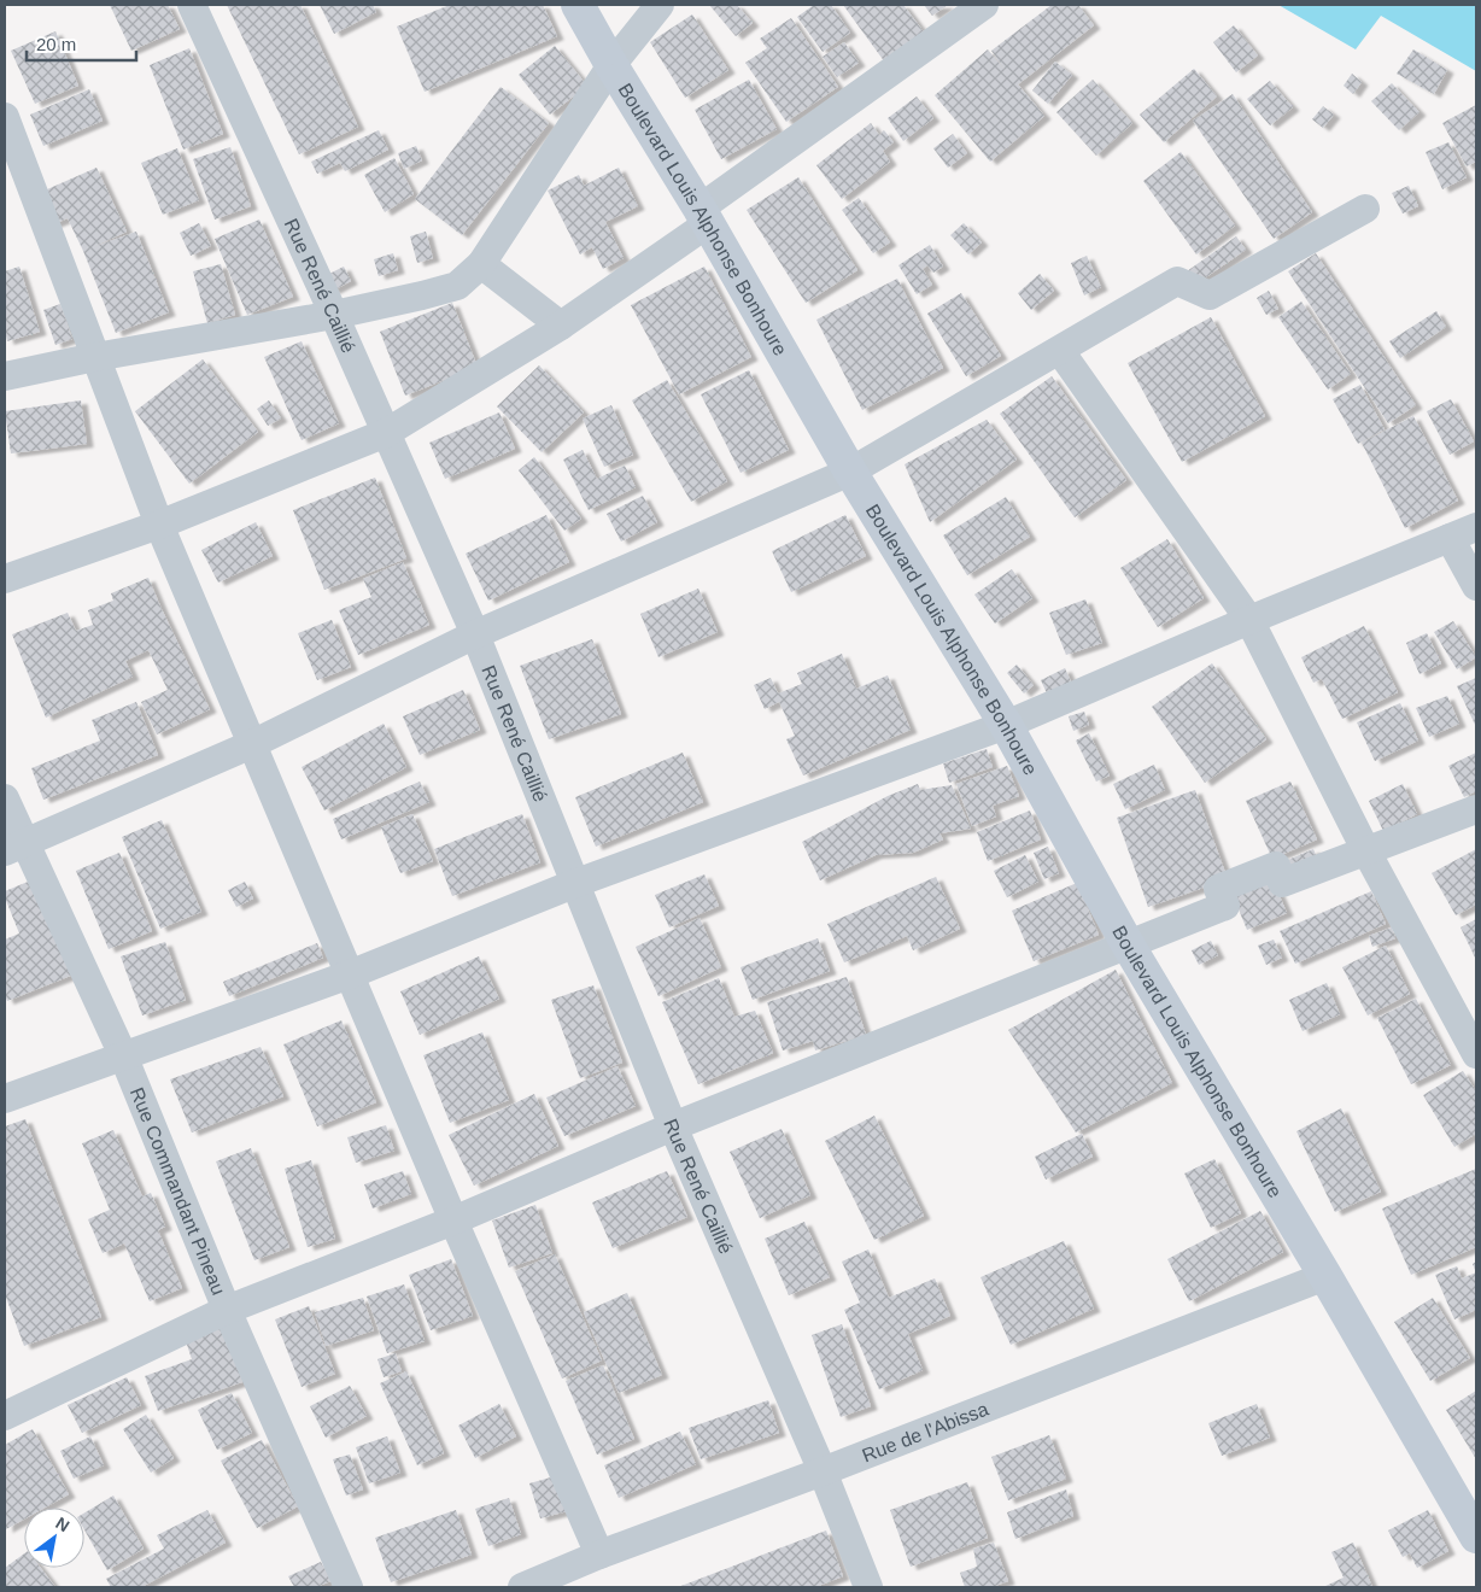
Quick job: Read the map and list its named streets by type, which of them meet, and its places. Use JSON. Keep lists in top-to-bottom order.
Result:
{
  "streets": {
    "street": [
      "Boulevard Louis Alphonse Bonhoure",
      "Rue René Caillié",
      "Rue Commandant Pineau",
      "Rue de l'Abissa"
    ]
  },
  "crossings": [
    ["Boulevard Louis Alphonse Bonhoure", "Rue de l'Abissa"],
    ["Rue René Caillié", "Rue de l'Abissa"]
  ],
  "scale_bar": "20 m",
  "north": "top right"
}
